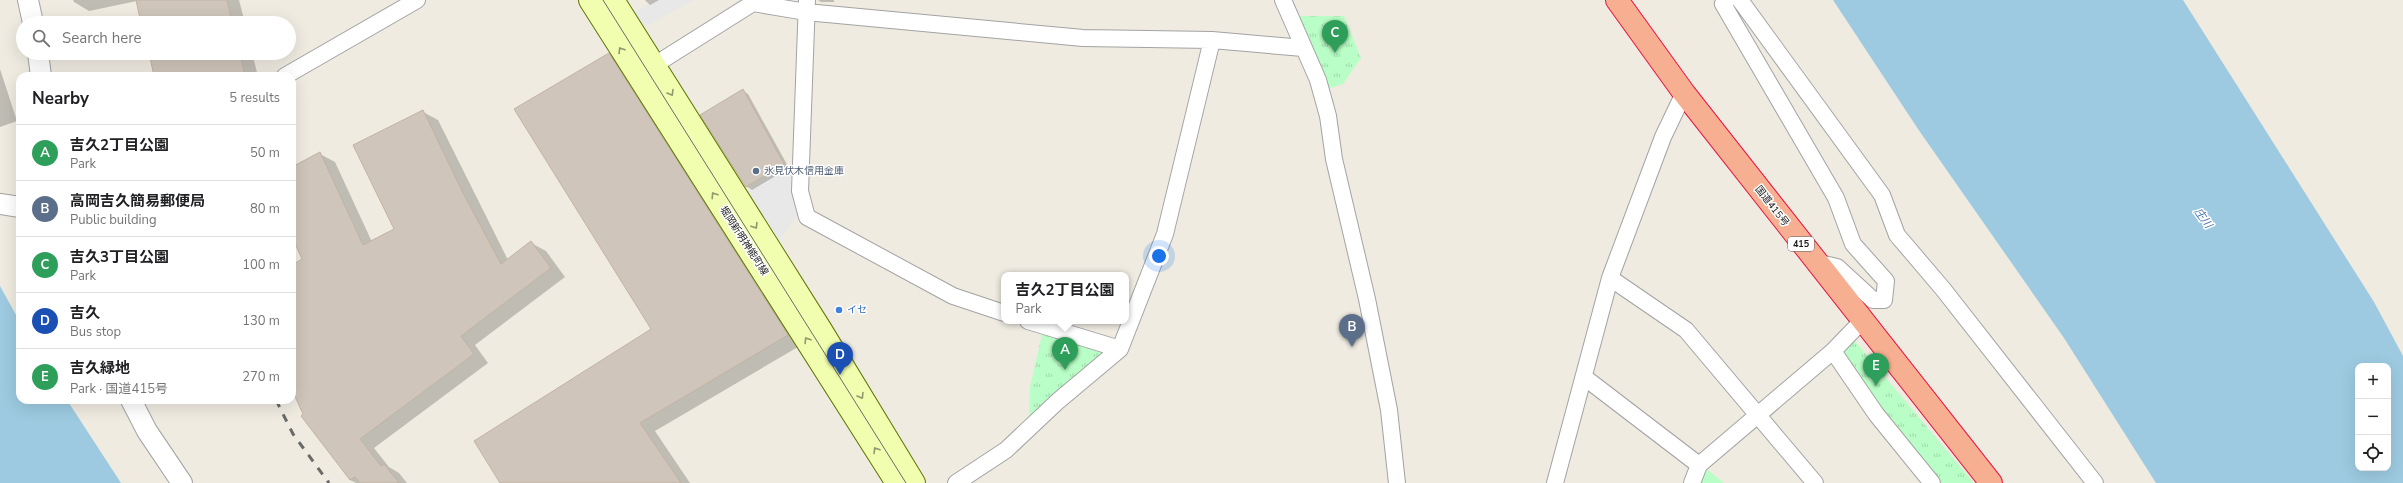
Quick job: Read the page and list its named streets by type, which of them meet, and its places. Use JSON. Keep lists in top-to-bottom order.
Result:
{
  "streets": {
    "highway": ["国道415号", "415"],
    "main road": ["堀岡新明神能町線"]
  },
  "water": ["庄川"],
  "places": ["氷見伏木信用金庫", "イセ"],
  "page": {
    "search": "Search here",
    "pins": [
      "C",
      "B",
      "A",
      "D",
      "E"
    ],
    "heading": ["Nearby", "5 results"],
    "list": [
      {
        "mark": "A",
        "name": "吉久2丁目公園",
        "note": "Park",
        "value": "50 m"
      },
      {
        "mark": "B",
        "name": "高岡吉久簡易郵便局",
        "note": "Public building",
        "value": "80 m"
      },
      {
        "mark": "C",
        "name": "吉久3丁目公園",
        "note": "Park",
        "value": "100 m"
      },
      {
        "mark": "D",
        "name": "吉久",
        "note": "Bus stop",
        "value": "130 m"
      },
      {
        "mark": "E",
        "name": "吉久緑地",
        "note": "Park · 国道415号",
        "value": "270 m"
      }
    ],
    "popup": ["吉久2丁目公園", "Park"],
    "map_buttons": ["+", "−"]
  }
}
